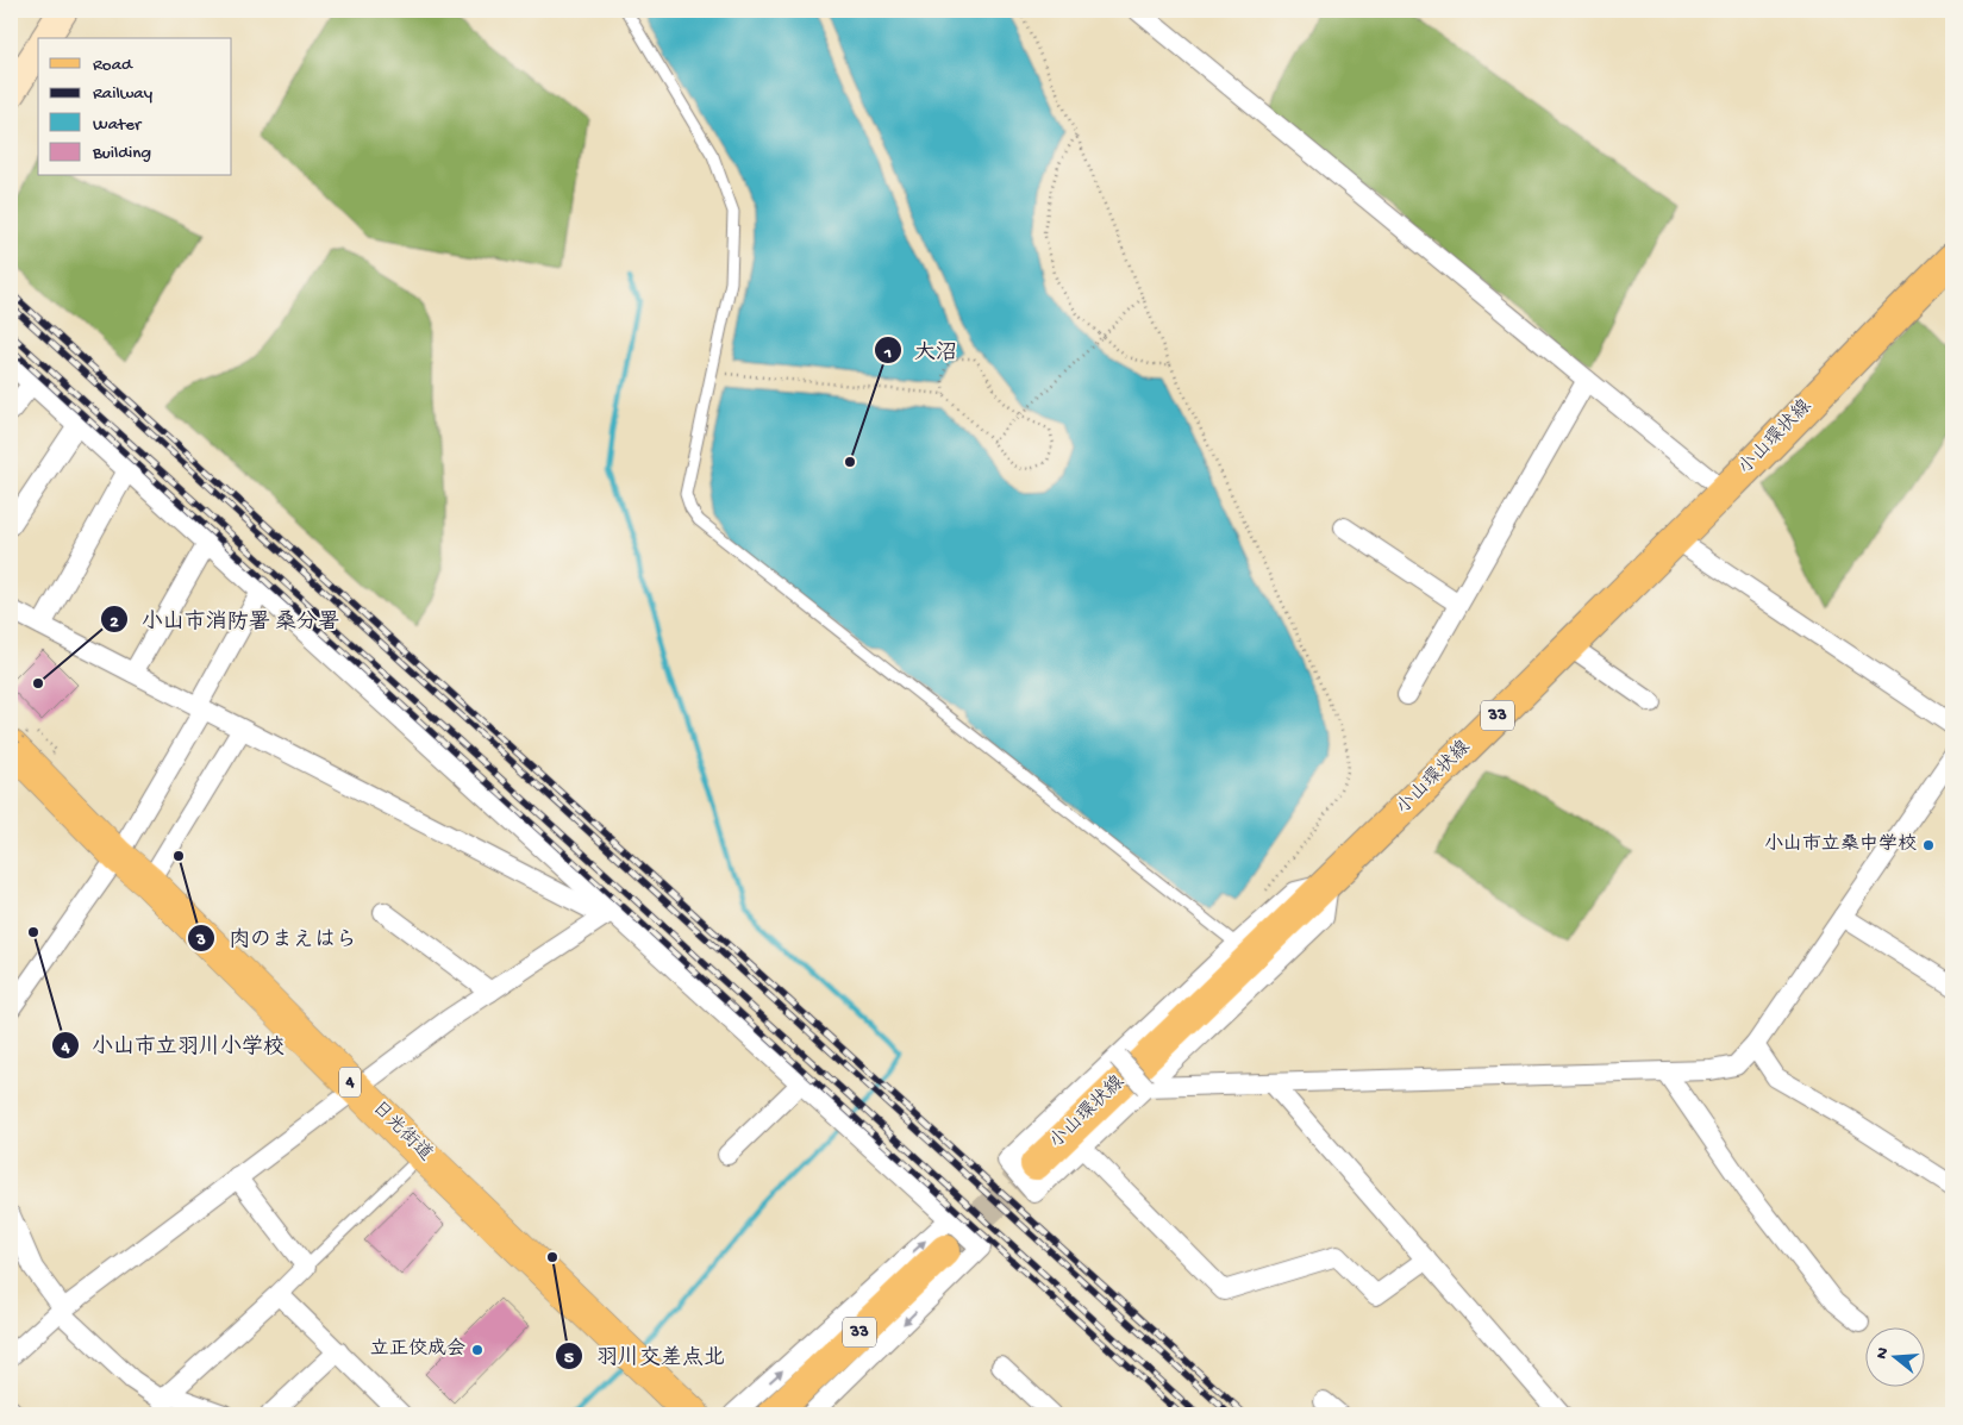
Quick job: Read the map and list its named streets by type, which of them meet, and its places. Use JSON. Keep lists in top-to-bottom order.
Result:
{
  "streets": {
    "highway": ["4", "日光街道"],
    "main road": ["小山環状線", "33"]
  },
  "places": [
    "大沼",
    "小山市消防署 桑分署",
    "小山市立桑中学校",
    "肉のまえはら",
    "小山市立羽川小学校",
    "羽川交差点北",
    "立正佼成会"
  ],
  "legend": [
    "Road",
    "Railway",
    "Water",
    "Building"
  ],
  "north": "left"
}
